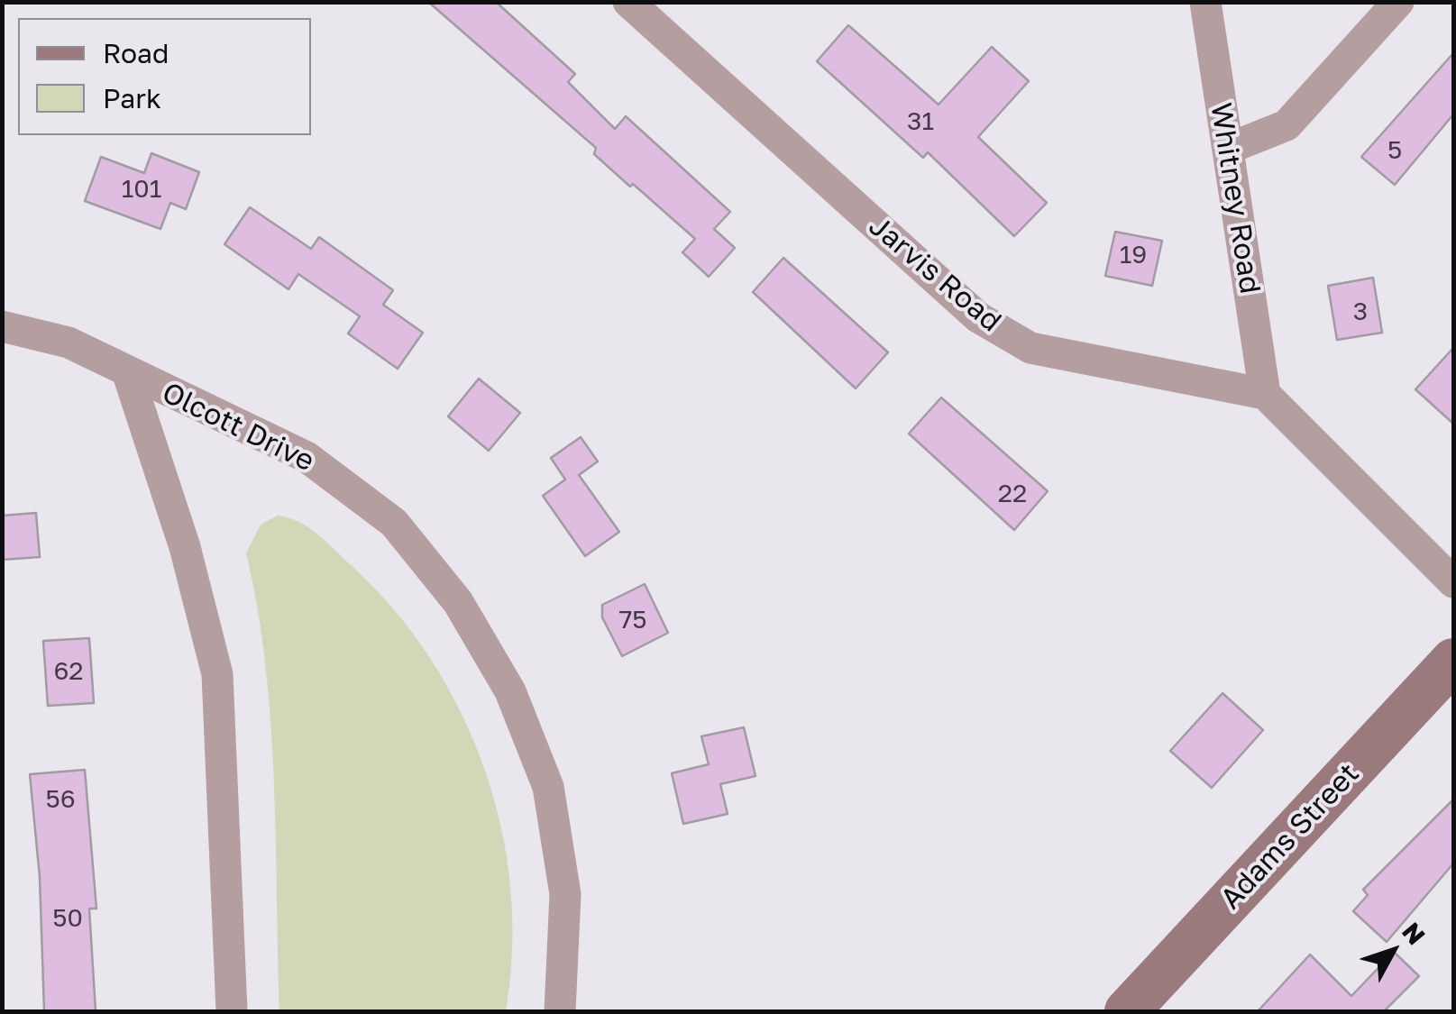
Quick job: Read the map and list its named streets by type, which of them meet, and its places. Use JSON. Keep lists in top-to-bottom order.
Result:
{
  "streets": {
    "main road": ["Adams Street"],
    "street": ["Whitney Road", "Jarvis Road", "Olcott Drive"]
  },
  "crossings": [
    ["Whitney Road", "Jarvis Road"]
  ],
  "house_numbers": [
    "31",
    "5",
    "101",
    "19",
    "3",
    "22",
    "75",
    "62",
    "56",
    "50"
  ],
  "legend": ["Road", "Park"],
  "north": "top right"
}
